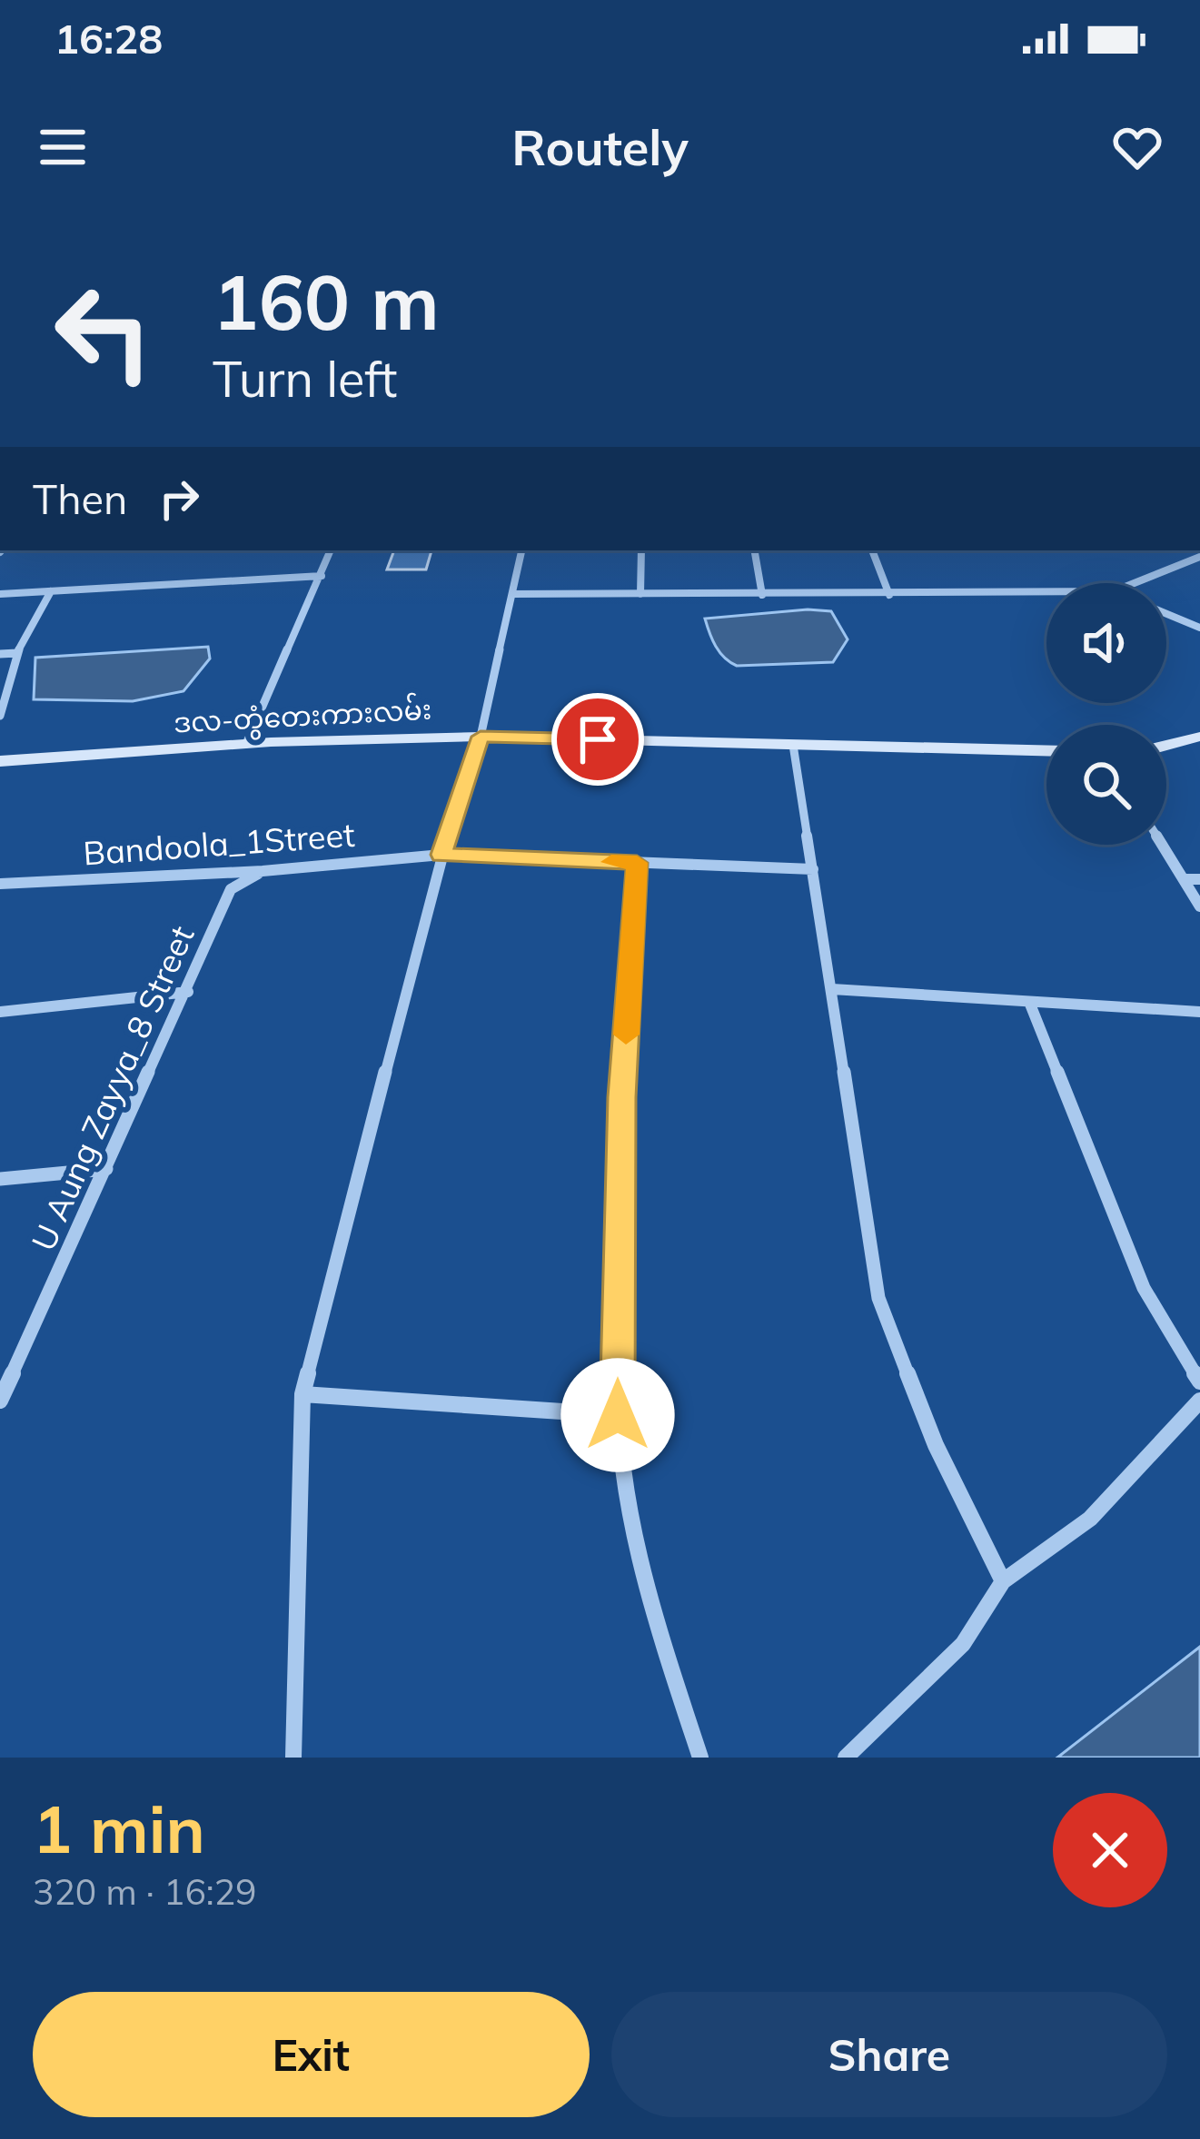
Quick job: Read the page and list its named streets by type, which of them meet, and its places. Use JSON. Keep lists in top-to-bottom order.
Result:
{
  "streets": {
    "main road": ["ဒလ-တွံတေးကားလမ်း"],
    "street": ["Bandoola_1Street", "U Aung Zayya_8 Street"]
  },
  "crossings": [
    ["Bandoola_1Street", "U Aung Zayya_8 Street"]
  ],
  "page": {
    "status": "16:28",
    "header": "Routely",
    "turn": ["160 m", "Turn left"],
    "then": "Then",
    "heading": ["1 min", "320 m · 16:29"],
    "buttons": ["Exit", "Share"]
  }
}
